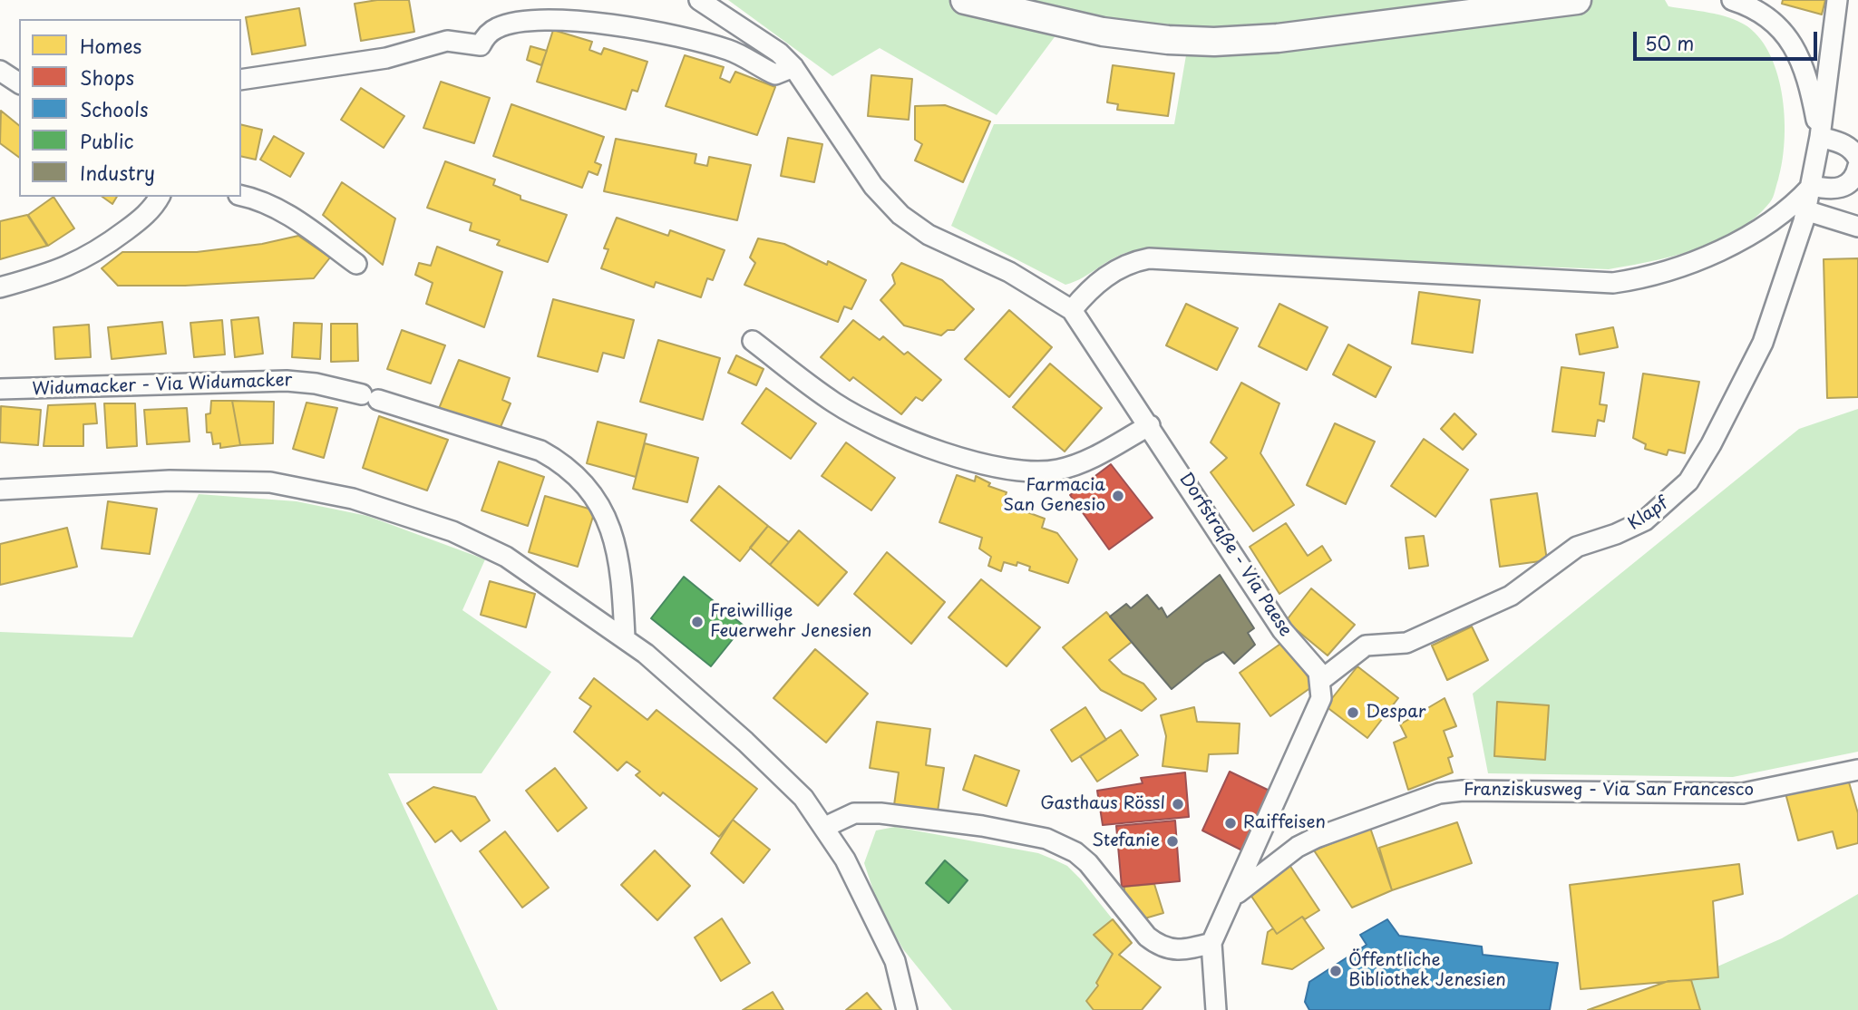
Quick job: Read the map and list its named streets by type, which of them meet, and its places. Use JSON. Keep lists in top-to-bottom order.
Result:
{
  "streets": {
    "street": [
      "Widumacker - Via Widumacker",
      "Klapf",
      "Dorfstraße - Via Paese",
      "Franziskusweg - Via San Francesco"
    ]
  },
  "crossings": [
    ["Klapf", "Dorfstraße - Via Paese"]
  ],
  "places": [
    "Farmacia San Genesio",
    "Freiwillige Feuerwehr Jenesien",
    "Despar",
    "Gasthaus Rössl",
    "Raiffeisen",
    "Stefanie",
    "Öffentliche Bibliothek Jenesien"
  ],
  "legend": [
    "Homes",
    "Shops",
    "Schools",
    "Public",
    "Industry"
  ],
  "scale_bar": "50 m"
}
